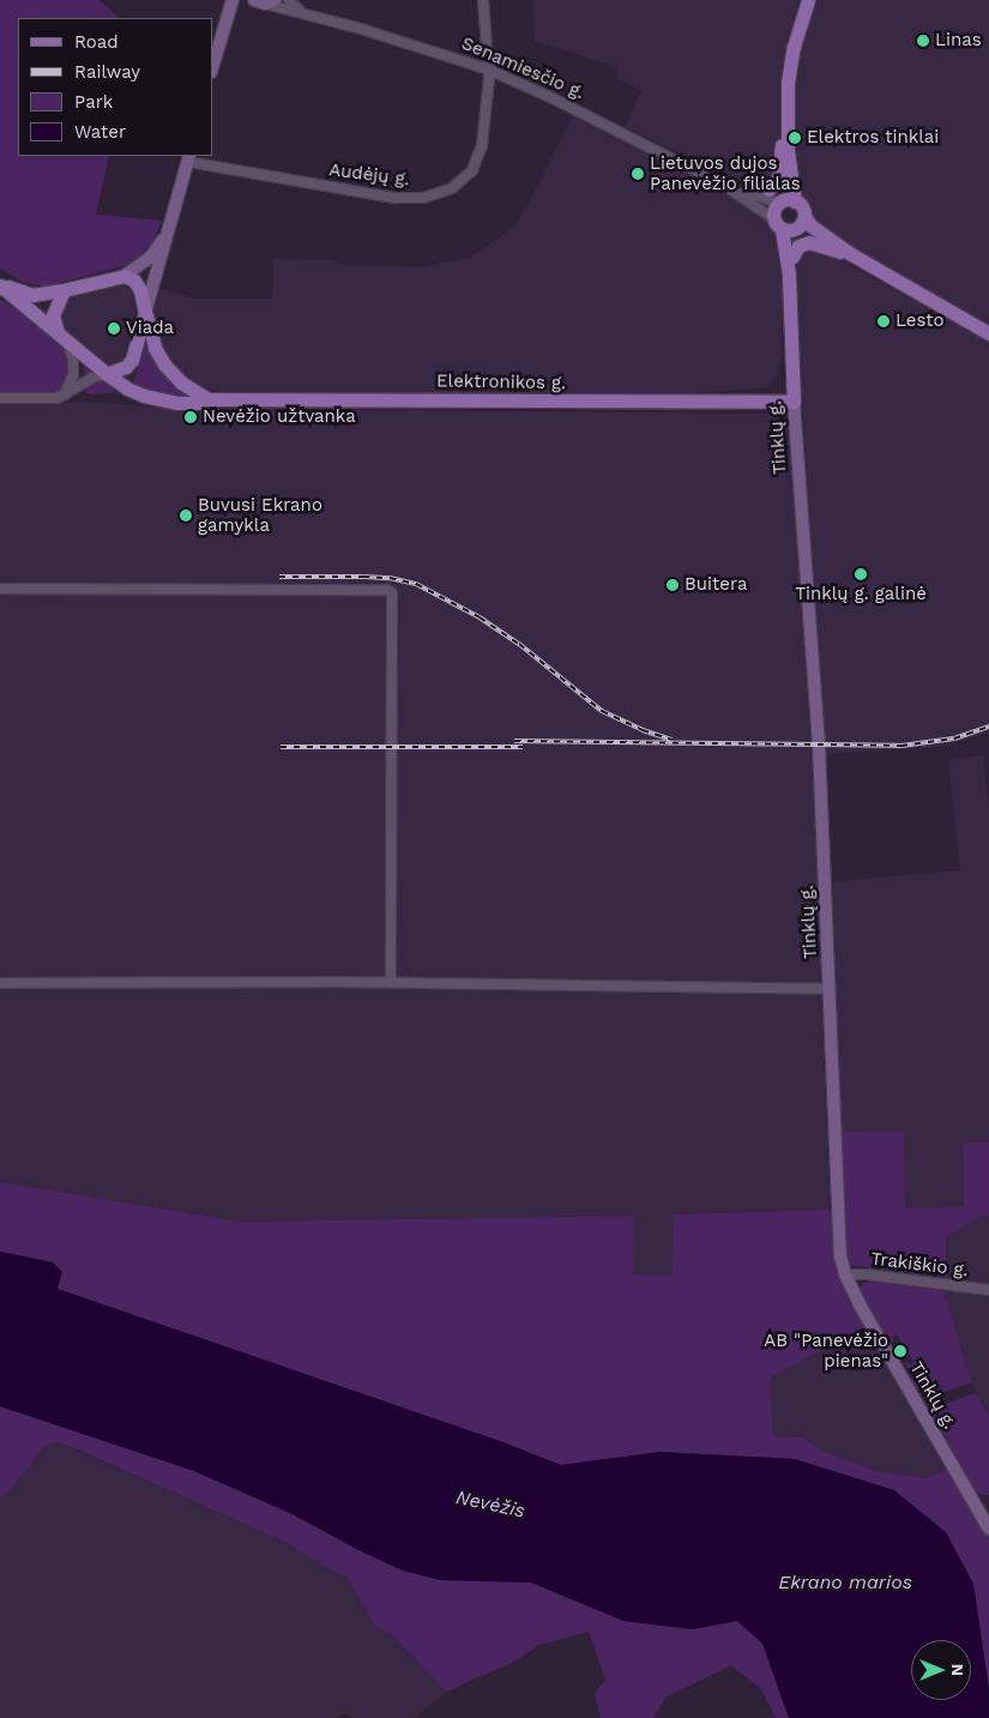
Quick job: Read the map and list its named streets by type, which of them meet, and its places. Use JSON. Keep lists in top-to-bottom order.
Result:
{
  "streets": {
    "main road": ["Senamiesčio g.", "Elektronikos g.", "Tinklų g."],
    "street": ["Audėjų g.", "Trakiškio g."]
  },
  "crossings": [
    ["Senamiesčio g.", "Audėjų g."],
    ["Senamiesčio g.", "Tinklų g."],
    ["Elektronikos g.", "Tinklų g."],
    ["Tinklų g.", "Trakiškio g."]
  ],
  "water": ["Nevėžis", "Ekrano marios"],
  "places": [
    "Linas",
    "Elektros tinklai",
    "Lietuvos dujos Panevėžio filialas",
    "Lesto",
    "Viada",
    "Nevėžio užtvanka",
    "Buvusi Ekrano gamykla",
    "Tinklų g. galinė",
    "Buitera",
    "AB \"Panevėžio pienas\""
  ],
  "legend": [
    "Road",
    "Railway",
    "Park",
    "Water"
  ],
  "north": "right"
}
